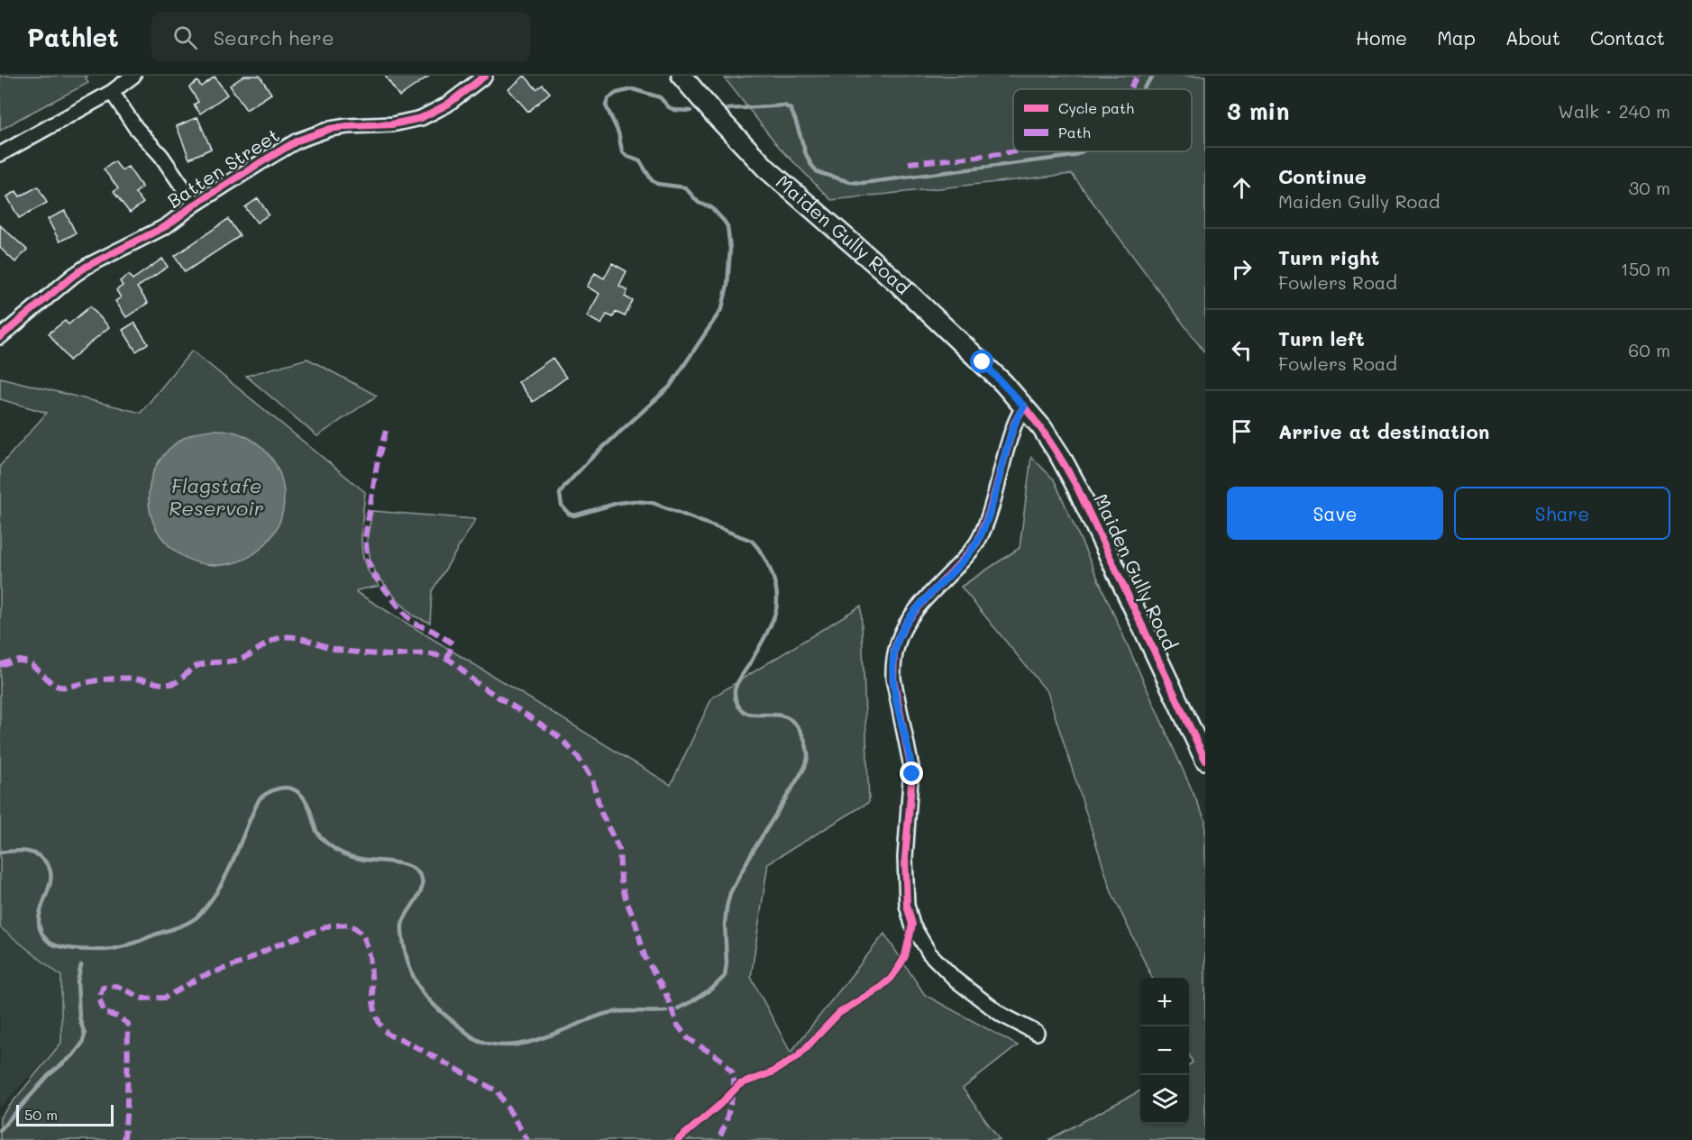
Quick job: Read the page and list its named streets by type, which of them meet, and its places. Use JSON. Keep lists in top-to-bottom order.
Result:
{
  "streets": {
    "street": ["Batten Street", "Maiden Gully Road"]
  },
  "water": ["Flagstafe Reservoir"],
  "legend": ["Cycle path", "Path"],
  "scale_bar": "50 m",
  "page": {
    "header": "Pathlet",
    "search": "Search here",
    "nav": [
      "Home",
      "Map",
      "About",
      "Contact"
    ],
    "heading": ["3 min", "Walk · 240 m"],
    "list": [
      ["Continue", "Maiden Gully Road", "30 m"],
      ["Turn right", "Fowlers Road", "150 m"],
      ["Turn left", "Fowlers Road", "60 m"],
      "Arrive at destination"
    ],
    "buttons": ["Save", "Share"],
    "map_buttons": ["+", "−"],
    "scale": "50 m"
  }
}
